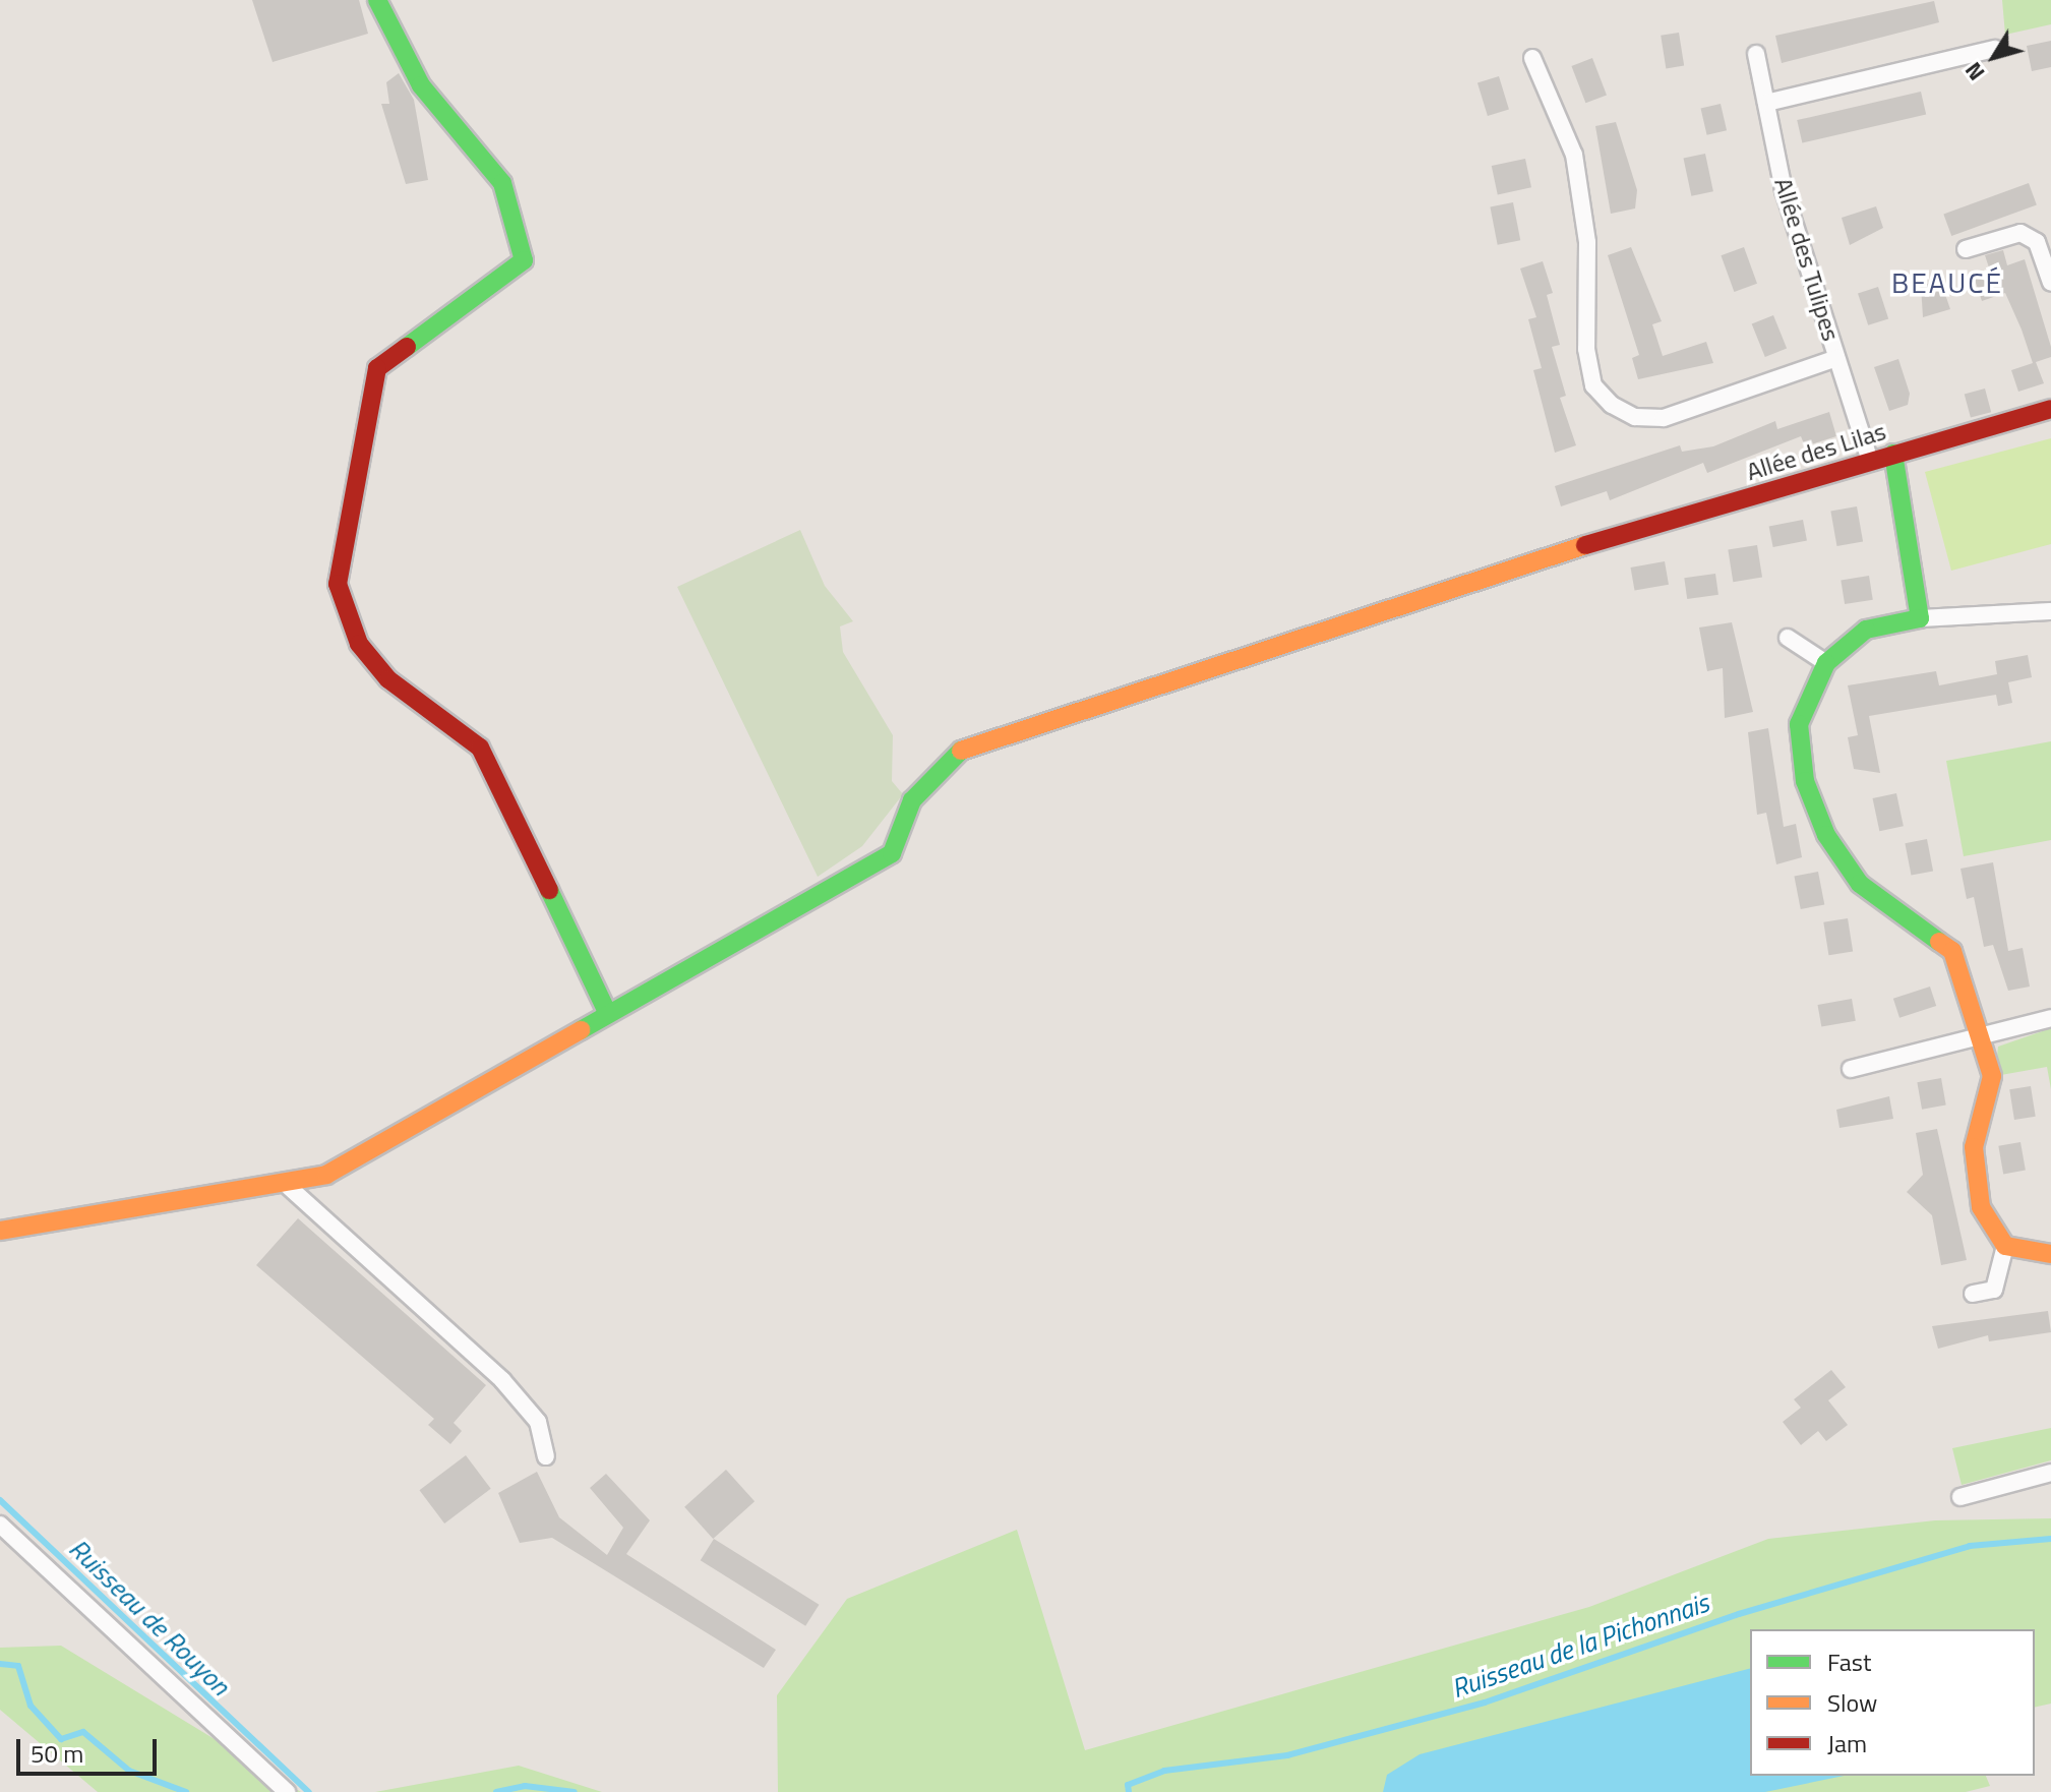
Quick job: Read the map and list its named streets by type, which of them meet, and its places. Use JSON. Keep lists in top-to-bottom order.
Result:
{
  "streets": {
    "street": ["Allée des Tulipes", "Allée des Lilas"]
  },
  "crossings": [
    ["Allée des Tulipes", "Allée des Lilas"]
  ],
  "districts": ["BEAUCÉ"],
  "water": ["Ruisseau de Rouyon", "Ruisseau de la Pichonnais"],
  "legend": ["Fast", "Slow", "Jam"],
  "scale_bar": "50 m",
  "north": "bottom left"
}
